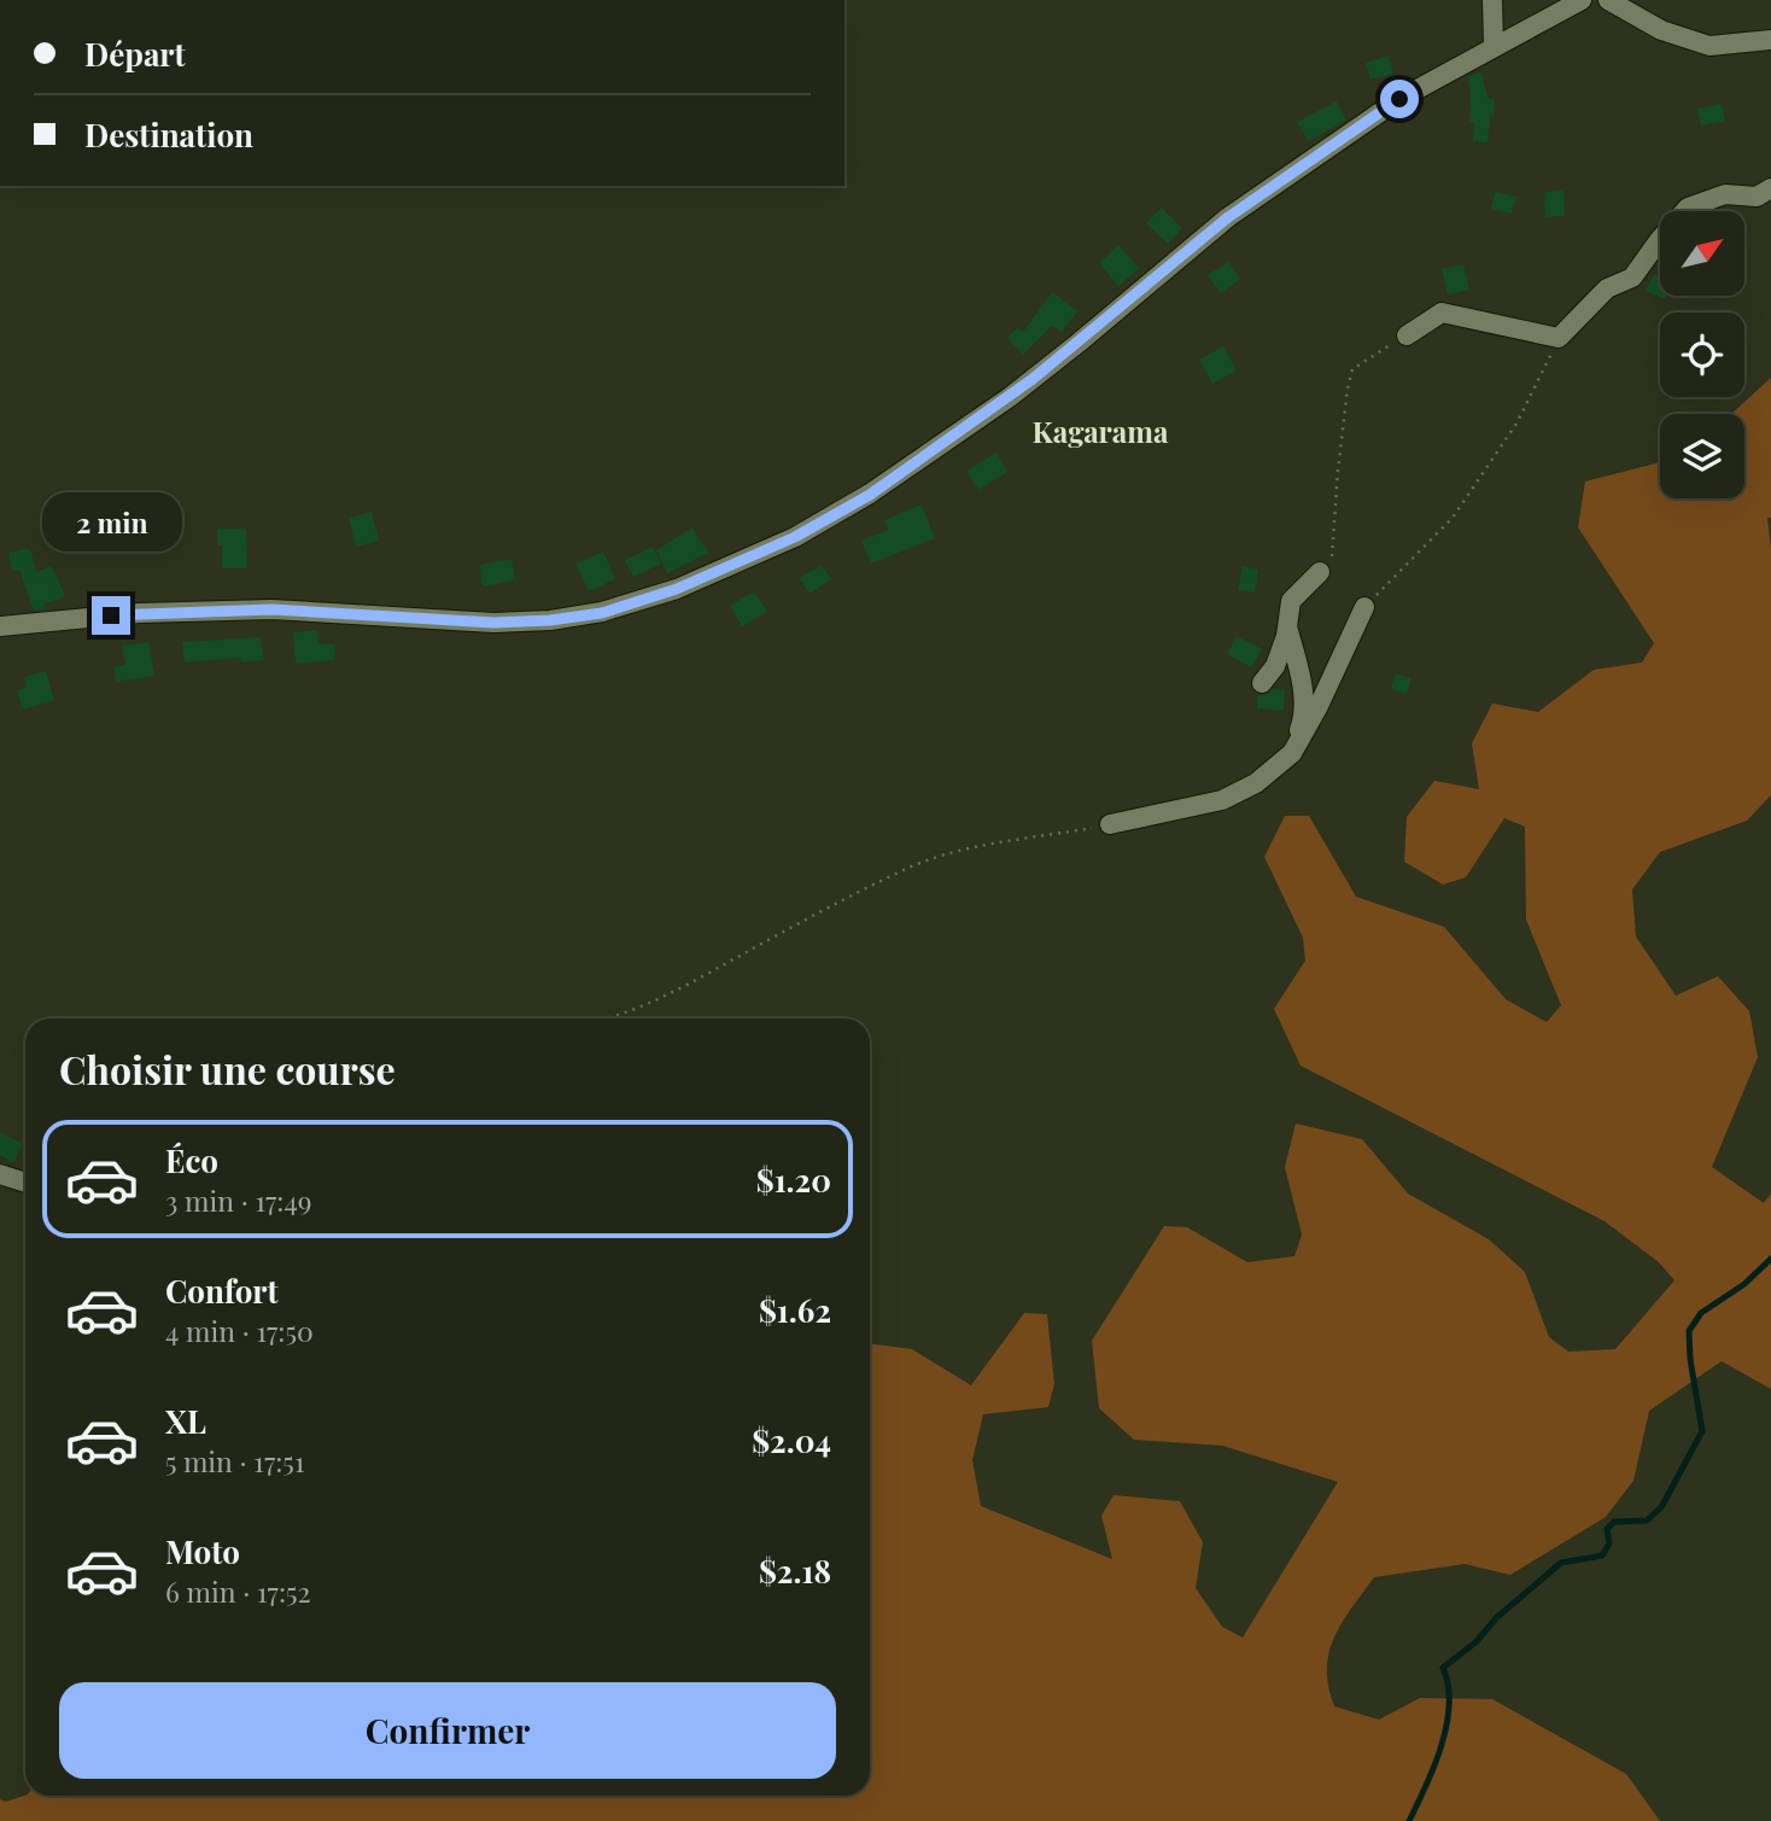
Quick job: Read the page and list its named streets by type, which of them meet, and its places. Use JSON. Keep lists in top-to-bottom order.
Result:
{
  "districts": ["Kagarama"],
  "north": "top right",
  "page": {
    "banner": ["Départ", "Destination"],
    "bubble": "2 min",
    "heading": "Choisir une course",
    "list": [
      {
        "name": "Éco",
        "note": "3 min · 17:49",
        "value": "$1.20"
      },
      {
        "name": "Confort",
        "note": "4 min · 17:50",
        "value": "$1.62"
      },
      {
        "name": "XL",
        "note": "5 min · 17:51",
        "value": "$2.04"
      },
      {
        "name": "Moto",
        "note": "6 min · 17:52",
        "value": "$2.18"
      }
    ],
    "buttons": "Confirmer"
  }
}
